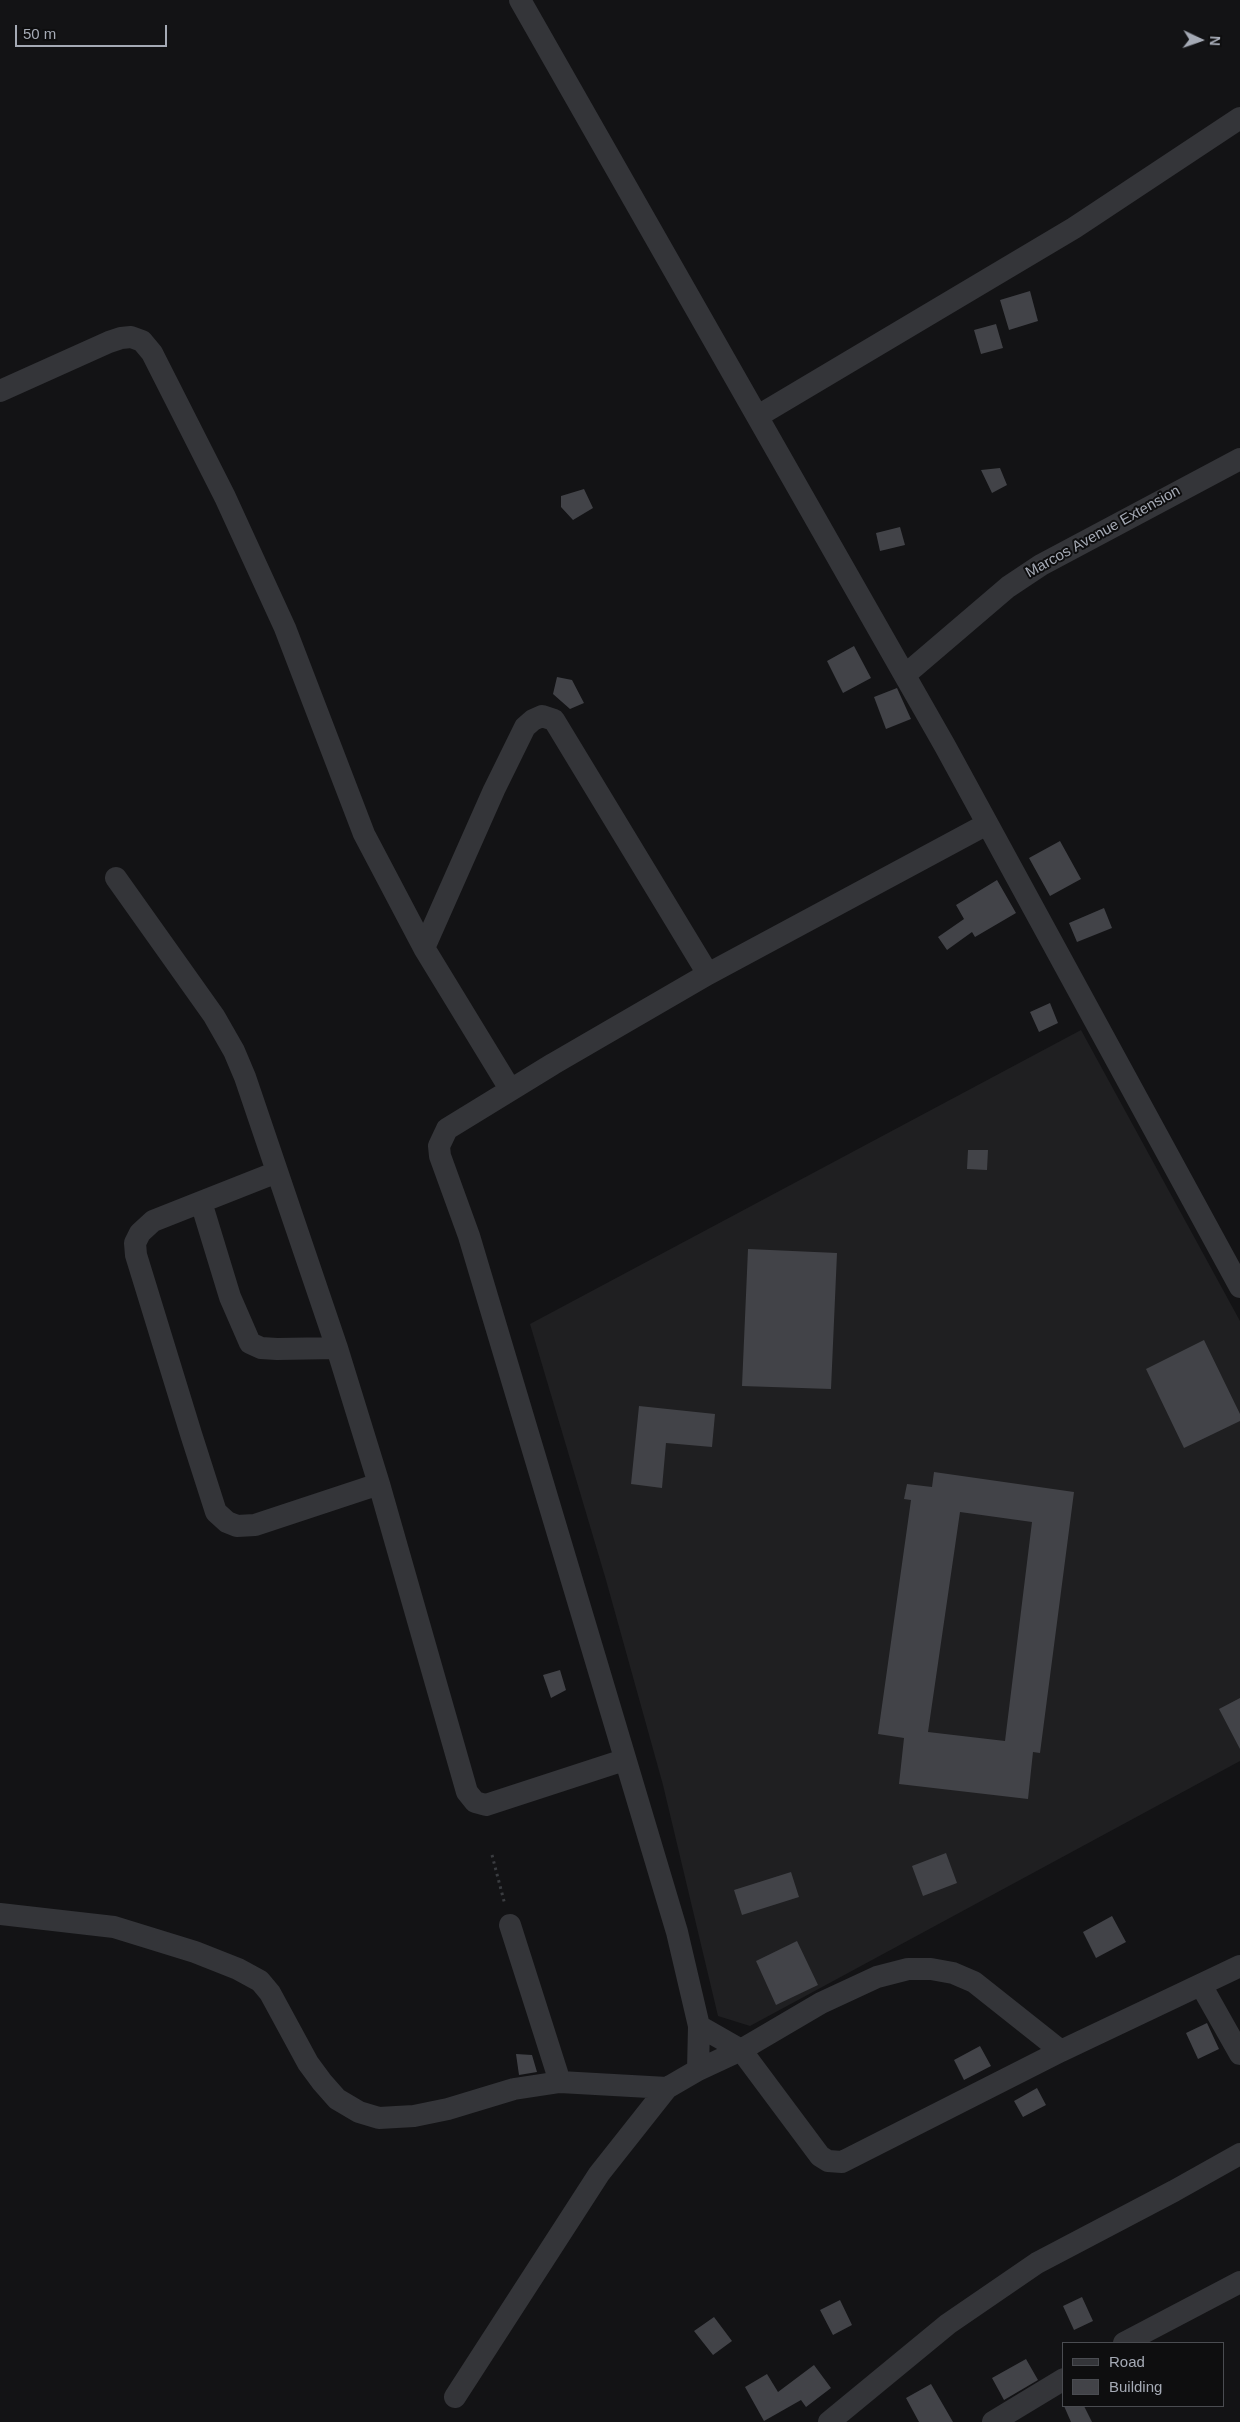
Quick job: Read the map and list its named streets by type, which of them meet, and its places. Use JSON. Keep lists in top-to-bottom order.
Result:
{
  "streets": {
    "street": ["Marcos Avenue Extension"]
  },
  "legend": ["Road", "Building"],
  "scale_bar": "50 m",
  "north": "right"
}
